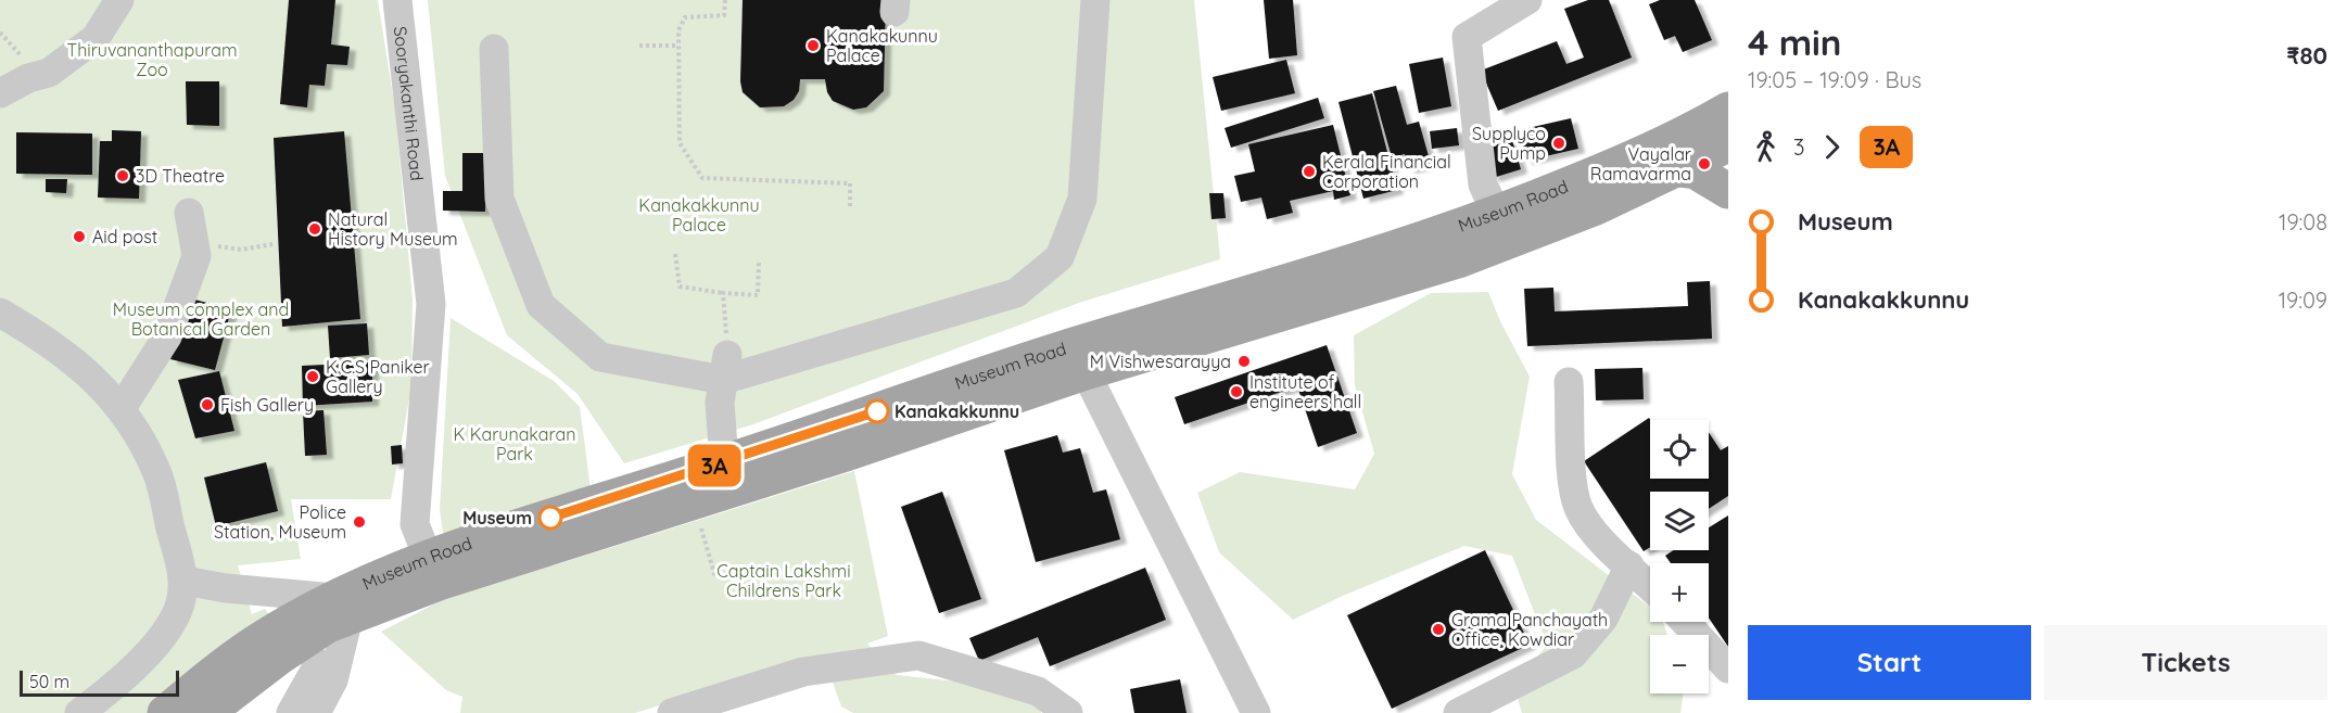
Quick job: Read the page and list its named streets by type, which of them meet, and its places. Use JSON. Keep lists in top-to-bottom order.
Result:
{
  "streets": {
    "main road": ["Museum Road"],
    "street": ["Sooryakanthi Road"]
  },
  "crossings": [
    ["Sooryakanthi Road", "Museum Road"]
  ],
  "parks": [
    "Thiruvananthapuram Zoo",
    "Kanakakkunnu Palace",
    "Museum complex and Botanical Garden",
    "K Karunakaran Park",
    "Captain Lakshmi Childrens Park"
  ],
  "places": [
    "Kanakakunnu Palace",
    "Supplyco Pump",
    "Vayalar Ramavarma",
    "Kerala Financial Corporation",
    "3D Theatre",
    "Natural History Museum",
    "Aid post",
    "M Vishwesarayya",
    "K.C.S Paniker Gallery",
    "Institute of engineers hall",
    "Fish Gallery",
    "Kanakakkunnu",
    "Museum",
    "Police Station, Museum",
    "Grama Panchayath Office, Kowdiar"
  ],
  "lines": ["bus line 3A"],
  "scale_bar": "50 m",
  "page": {
    "on_map": "3A",
    "heading": ["4 min", "19:05 – 19:09 · Bus", "₹80"],
    "legs": ["3", "3A"],
    "list": [
      {
        "name": "Museum",
        "value": "19:08"
      },
      {
        "name": "Kanakakkunnu",
        "value": "19:09"
      }
    ],
    "map_buttons": ["+", "−"],
    "buttons": ["Start", "Tickets"],
    "scale": "50 m"
  }
}
